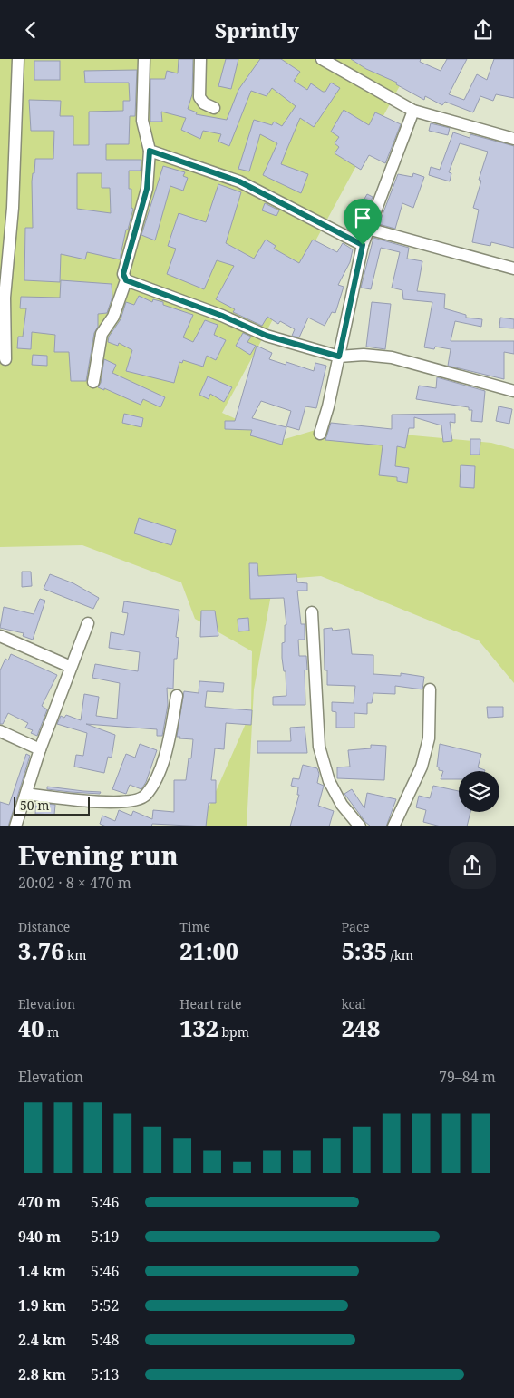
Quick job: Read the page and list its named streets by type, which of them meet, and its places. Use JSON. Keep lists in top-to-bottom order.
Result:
{
  "scale_bar": "50 m",
  "page": {
    "header": "Sprintly",
    "scale": "50 m",
    "heading": ["Evening run", "20:02 · 8 × 470 m"],
    "stats": [
      ["Distance", "3.76 km"],
      ["Time", "21:00"],
      ["Pace", "5:35 /km"],
      ["Elevation", "40 m"],
      ["Heart rate", "132 bpm"],
      ["kcal", "248"]
    ],
    "chart": ["Elevation", "79–84 m"],
    "list": [
      {
        "name": "470 m",
        "note": "5:46"
      },
      {
        "name": "940 m",
        "note": "5:19"
      },
      {
        "name": "1.4 km",
        "note": "5:46"
      },
      {
        "name": "1.9 km",
        "note": "5:52"
      },
      {
        "name": "2.4 km",
        "note": "5:48"
      },
      {
        "name": "2.8 km",
        "note": "5:13"
      }
    ]
  }
}
